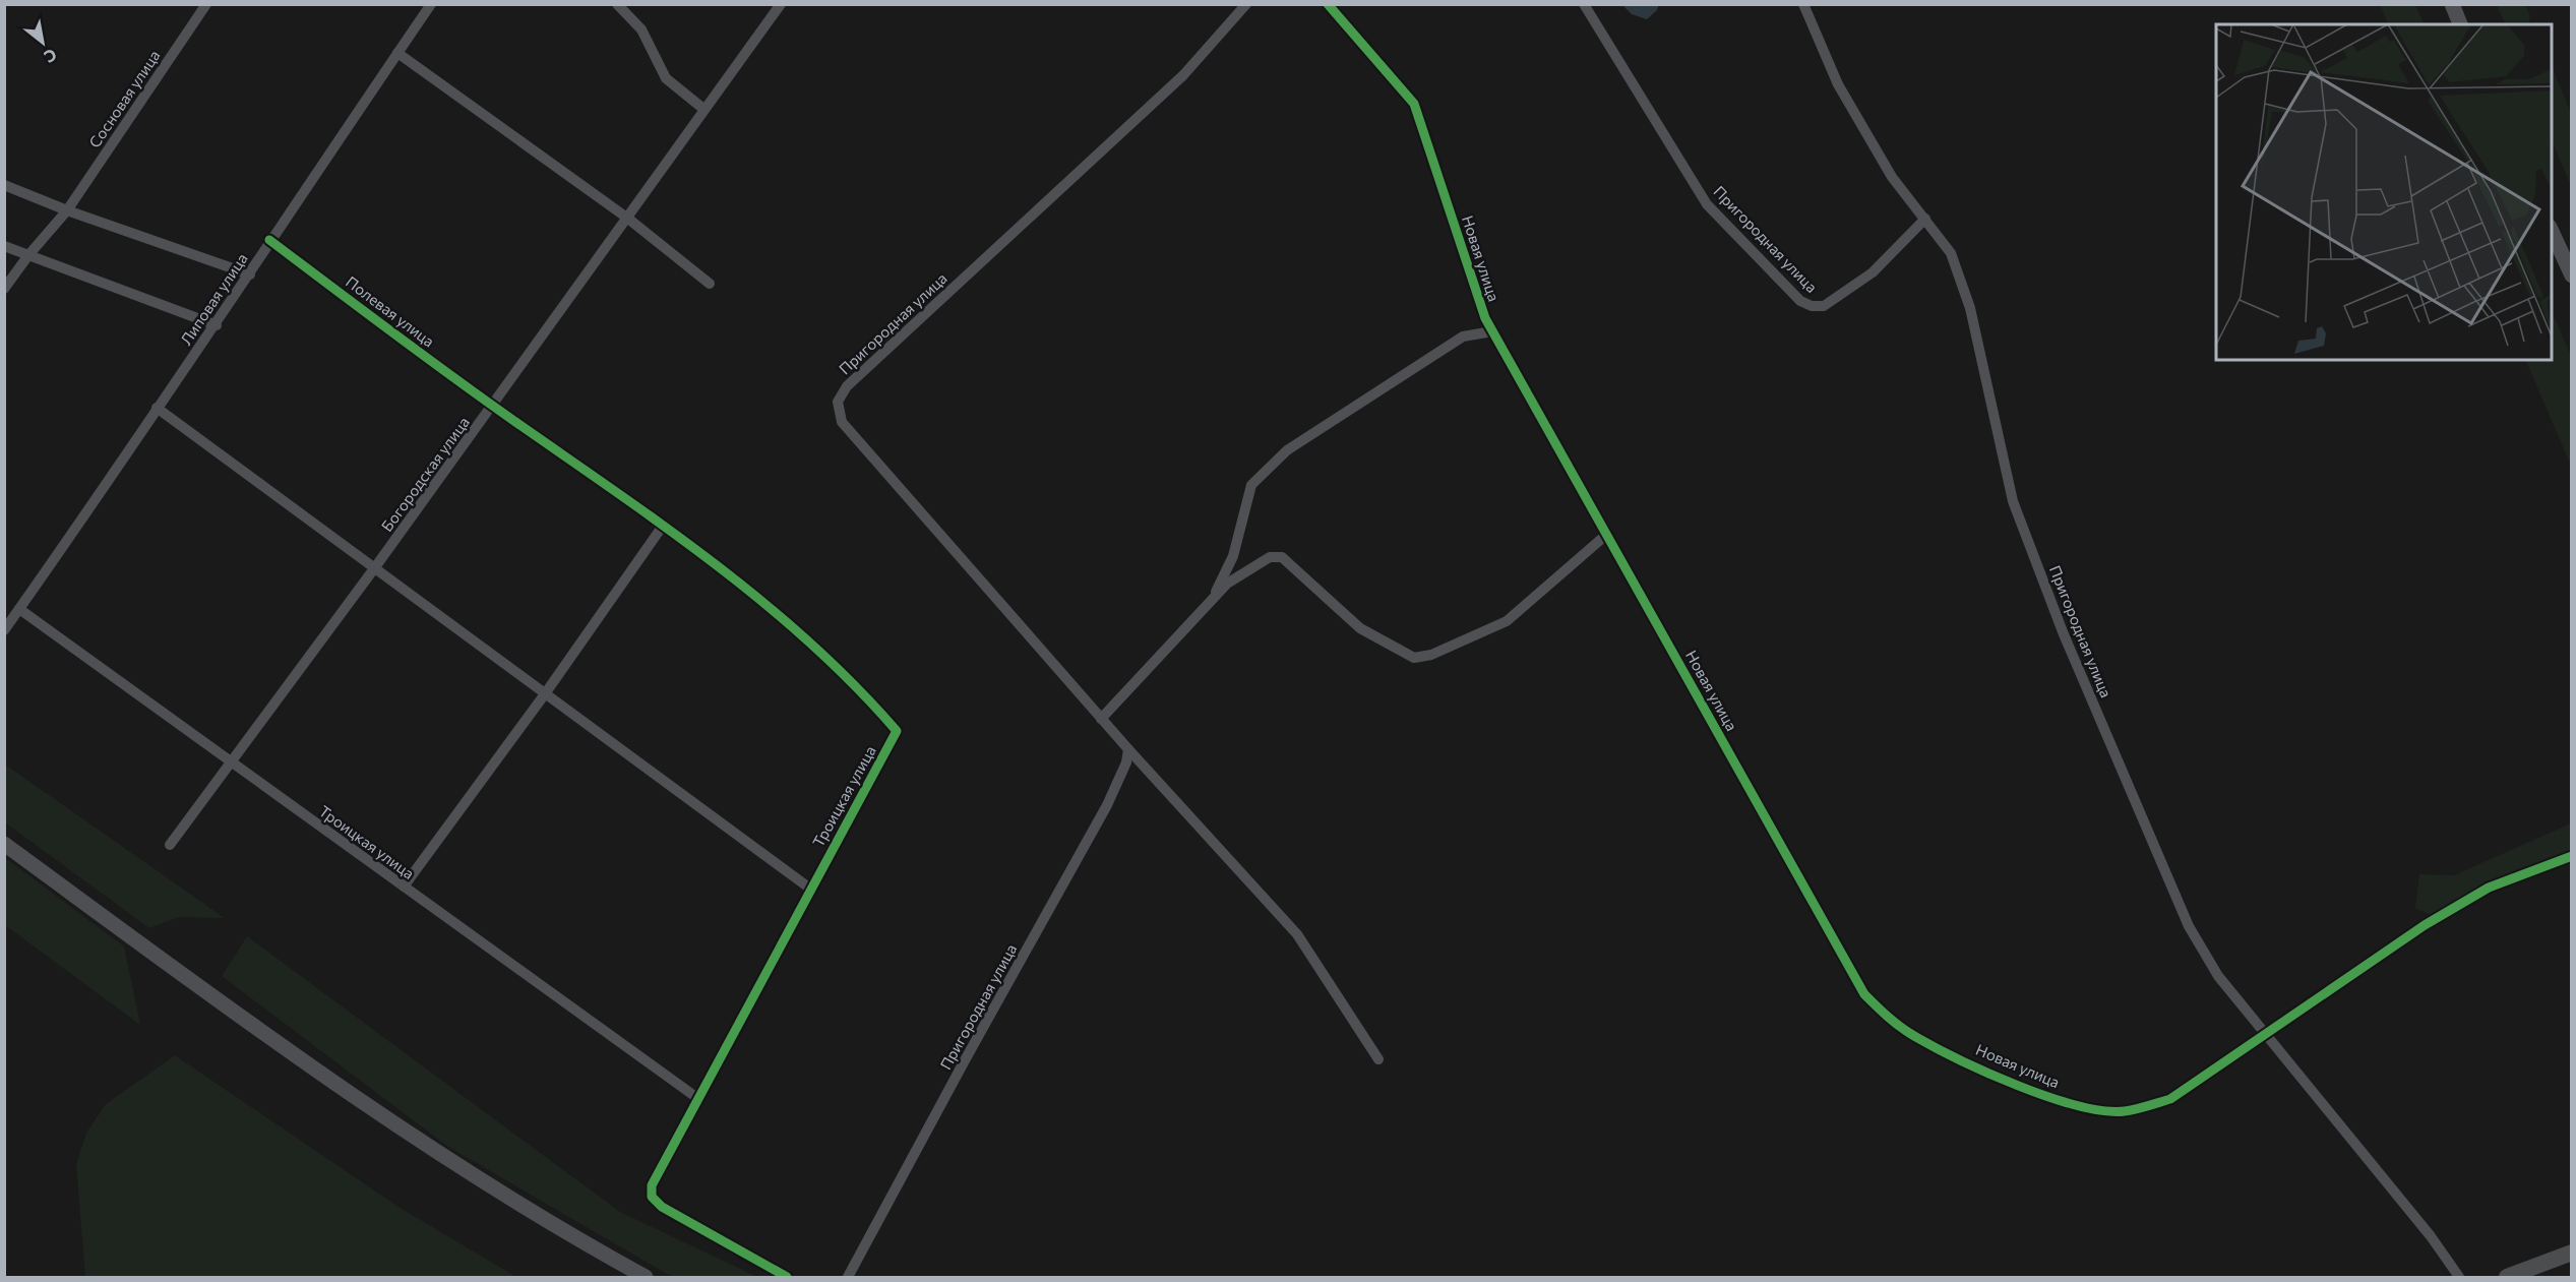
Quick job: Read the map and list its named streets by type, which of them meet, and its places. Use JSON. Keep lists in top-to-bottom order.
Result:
{
  "streets": {
    "street": [
      "Сосновая улица",
      "Пригородная улица",
      "Новая улица",
      "Липовая улица",
      "Полевая улица",
      "Богородская улица",
      "Троицкая улица"
    ]
  },
  "crossings": [
    ["Пригородная улица", "Новая улица"],
    ["Липовая улица", "Полевая улица"],
    ["Липовая улица", "Троицкая улица"],
    ["Полевая улица", "Богородская улица"],
    ["Полевая улица", "Троицкая улица"],
    ["Богородская улица", "Троицкая улица"]
  ],
  "north": "bottom right"
}
